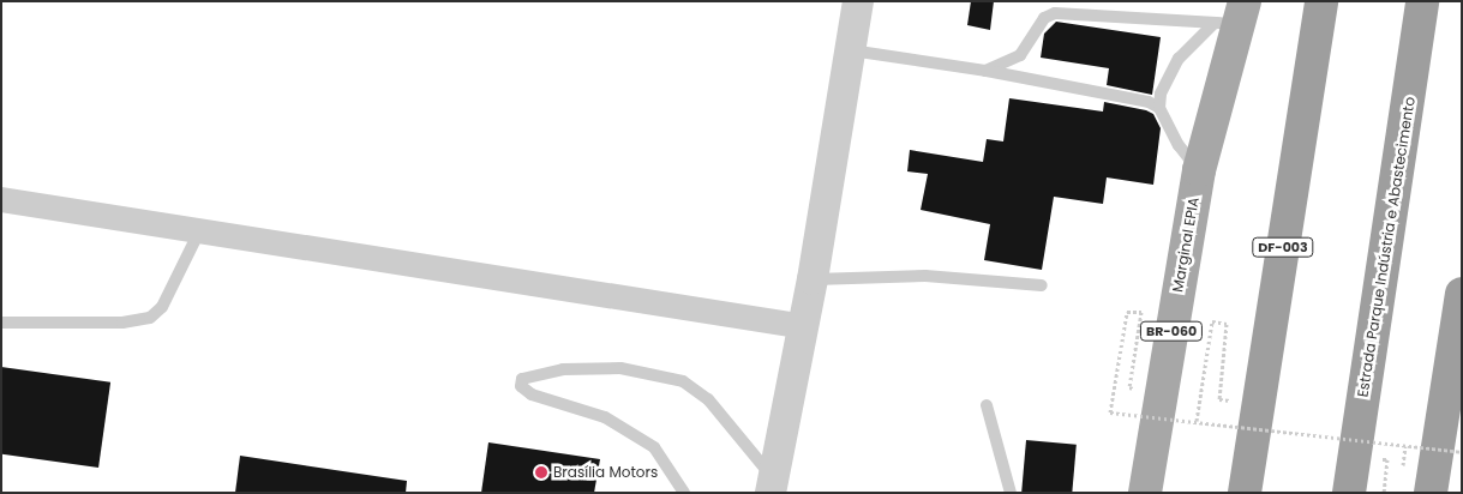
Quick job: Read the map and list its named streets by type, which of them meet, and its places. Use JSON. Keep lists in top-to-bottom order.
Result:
{
  "streets": {
    "highway": ["DF-003", "Estrada Parque Indústria e Abastecimento"],
    "main road": ["Marginal EPIA", "BR-060"]
  },
  "places": ["Brasília Motors"]
}
